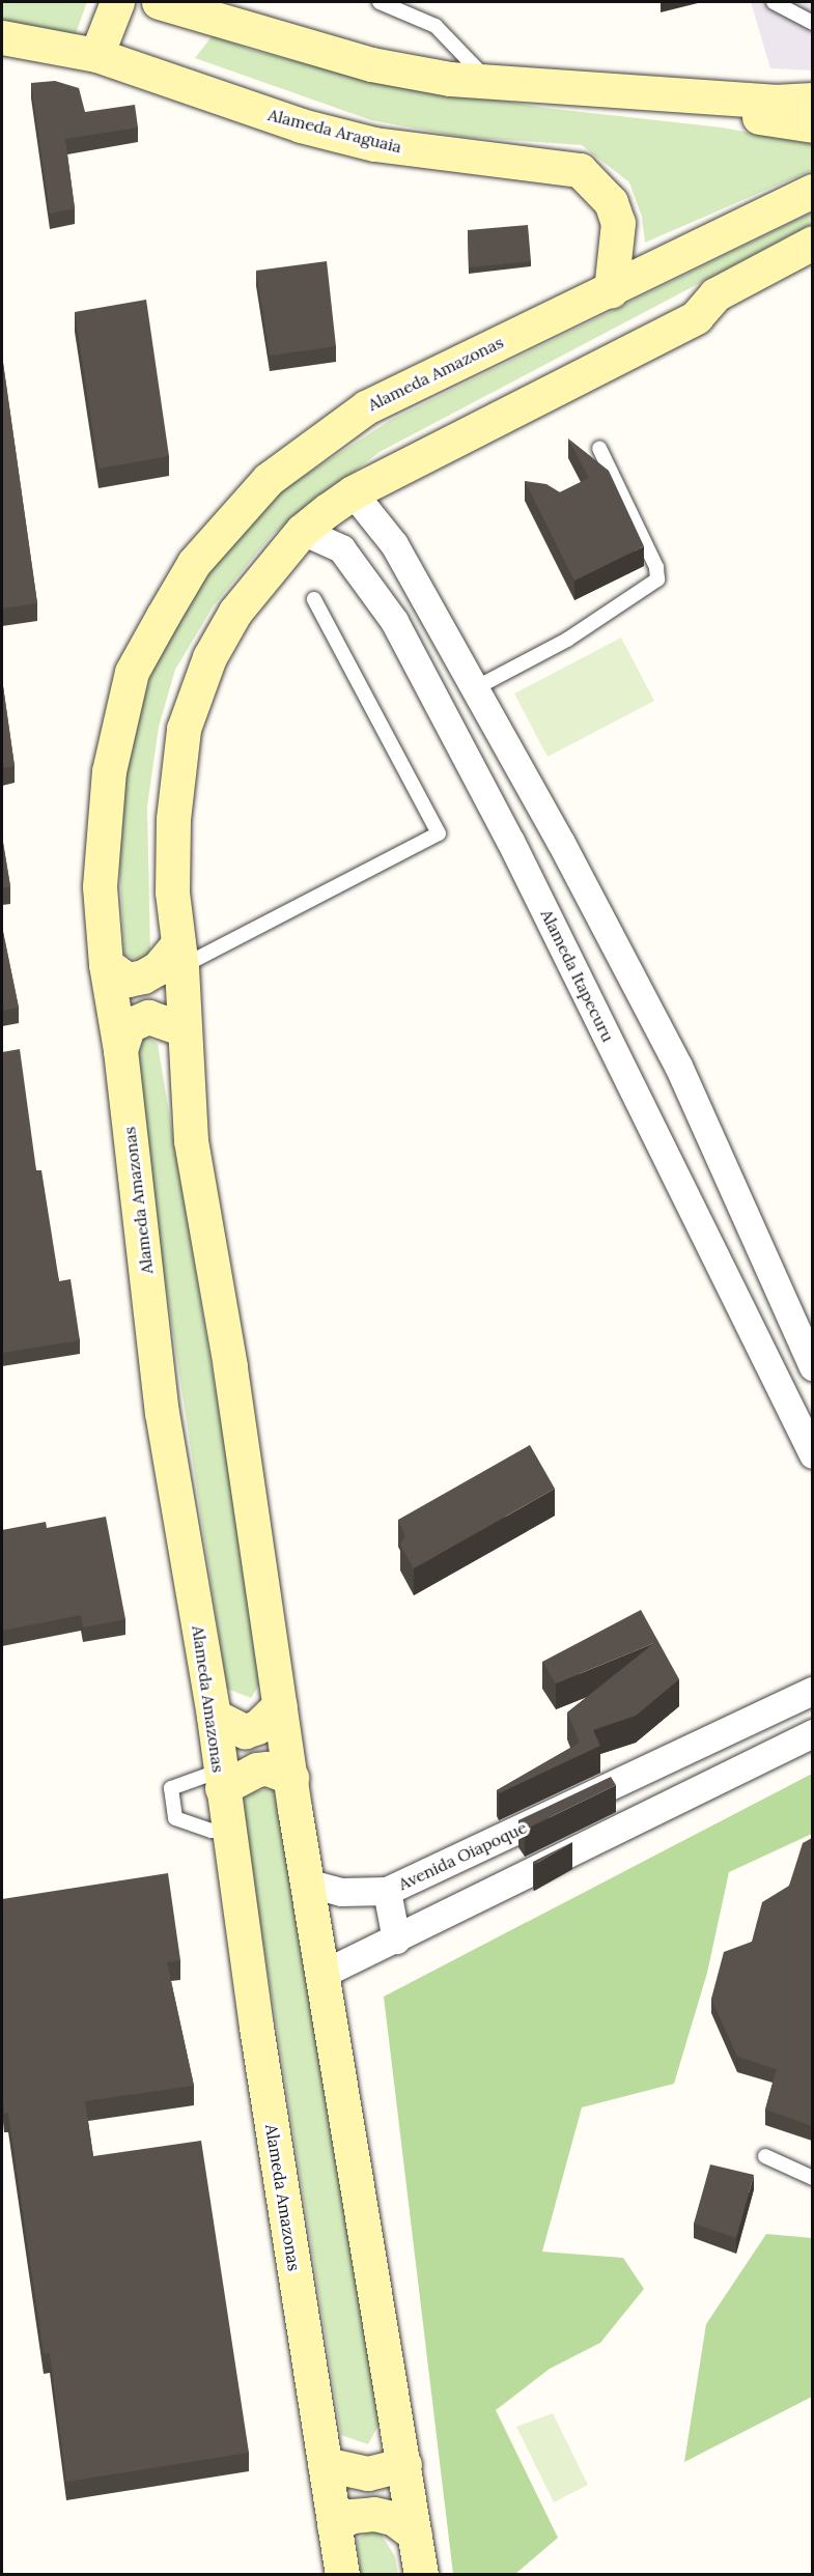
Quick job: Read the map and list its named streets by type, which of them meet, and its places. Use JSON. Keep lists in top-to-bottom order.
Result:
{
  "streets": {
    "main road": ["Alameda Araguaia", "Alameda Amazonas"],
    "street": ["Alameda Itapecuru", "Avenida Oiapoque"]
  },
  "crossings": [
    ["Alameda Araguaia", "Alameda Amazonas"]
  ]
}
